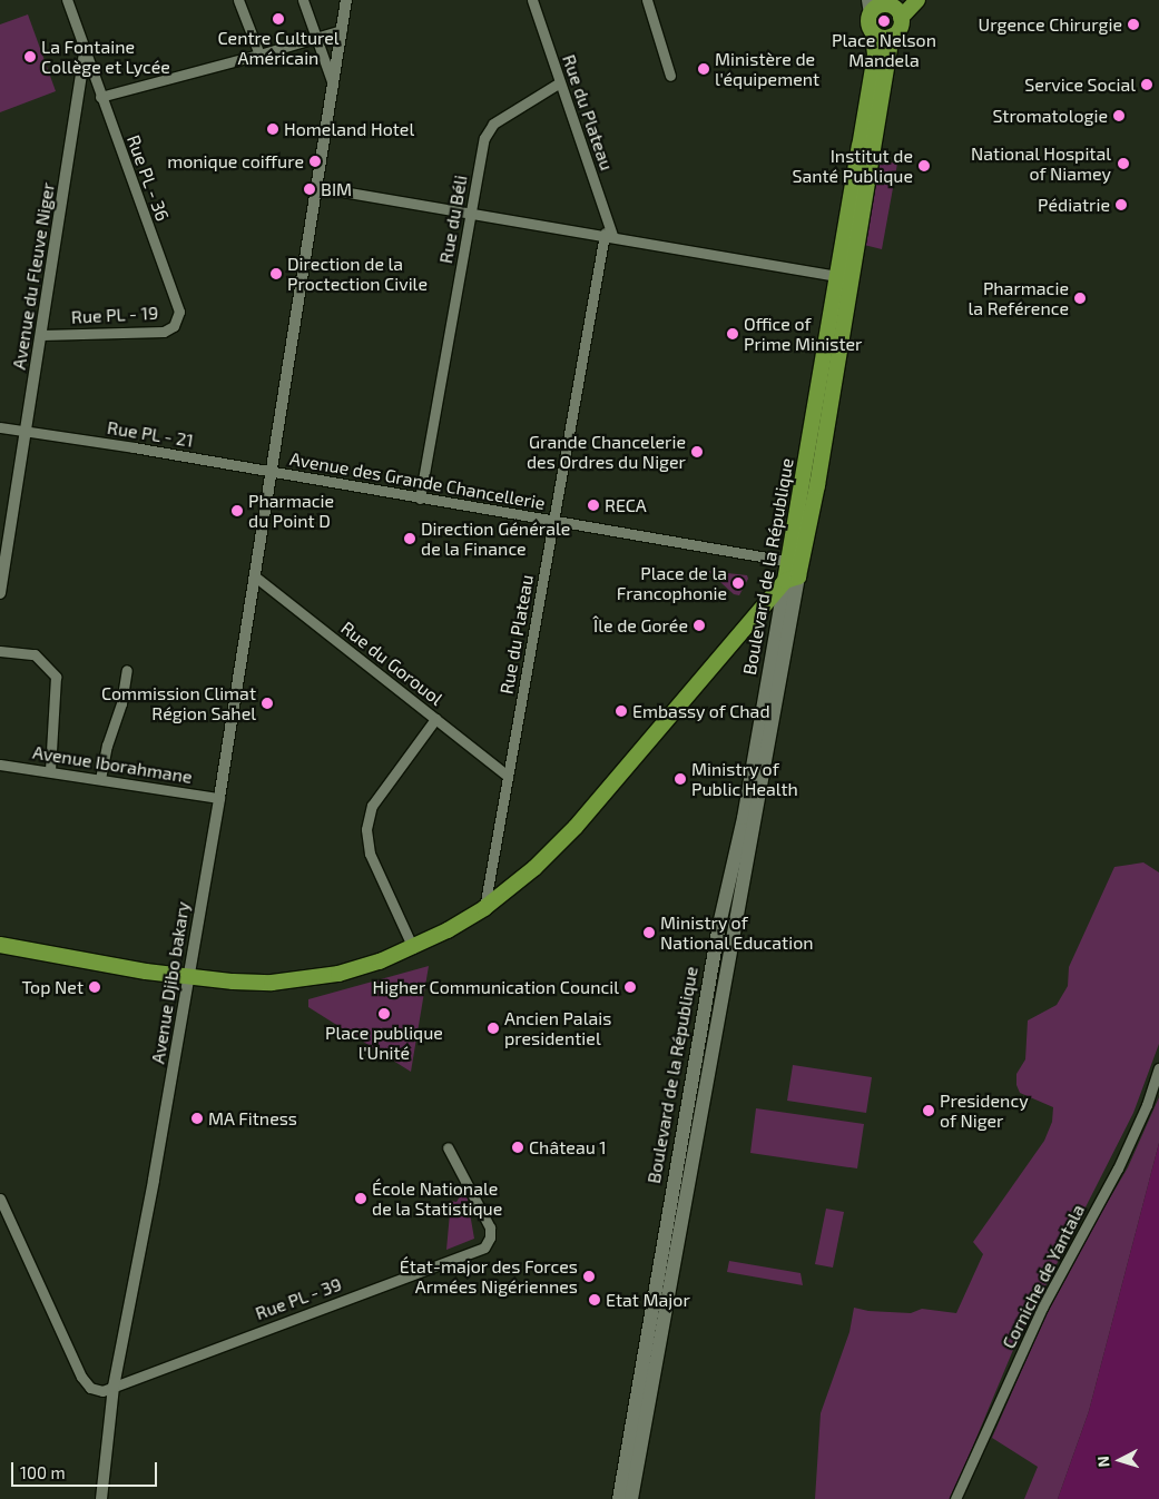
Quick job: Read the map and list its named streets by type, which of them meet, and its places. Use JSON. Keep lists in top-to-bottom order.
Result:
{
  "streets": {
    "main road": ["Boulevard de la République"],
    "street": [
      "Rue du Plateau",
      "Rue PL - 36",
      "Rue du Béli",
      "Avenue du Fleuve Niger",
      "Rue PL - 19",
      "Rue PL - 21",
      "Avenue des Grande Chancellerie",
      "Rue du Gorouol",
      "Avenue Iborahmane",
      "Avenue Djibo bakary",
      "Corniche de Yantala",
      "Rue PL - 39"
    ]
  },
  "crossings": [
    ["Rue du Plateau", "Rue du Béli"],
    ["Rue du Plateau", "Avenue des Grande Chancellerie"],
    ["Rue du Plateau", "Rue du Gorouol"],
    ["Rue PL - 36", "Avenue du Fleuve Niger"],
    ["Rue PL - 36", "Rue PL - 19"],
    ["Rue du Béli", "Avenue des Grande Chancellerie"],
    ["Avenue du Fleuve Niger", "Rue PL - 19"],
    ["Avenue du Fleuve Niger", "Rue PL - 21"],
    ["Rue PL - 21", "Avenue des Grande Chancellerie"],
    ["Rue PL - 21", "Avenue Djibo bakary"],
    ["Avenue des Grande Chancellerie", "Boulevard de la République"],
    ["Avenue des Grande Chancellerie", "Avenue Djibo bakary"],
    ["Rue du Gorouol", "Avenue Djibo bakary"],
    ["Avenue Iborahmane", "Avenue Djibo bakary"],
    ["Avenue Djibo bakary", "Rue PL - 39"]
  ],
  "places": [
    "Centre Culturel Américain",
    "Place Nelson Mandela",
    "Urgence Chirurgie",
    "La Fontaine Collège et Lycée",
    "Ministère de l'équipement",
    "Service Social",
    "Stromatologie",
    "Homeland Hotel",
    "monique coiffure",
    "National Hospital of Niamey",
    "Institut de Santé Publique",
    "BIM",
    "Pédiatrie",
    "Direction de la Proctection Civile",
    "Pharmacie la Reférence",
    "Office of Prime Minister",
    "Grande Chancelerie des Ordres du Niger",
    "RECA",
    "Pharmacie du Point D",
    "Direction Générale de la Finance",
    "Place de la Francophonie",
    "Île de Gorée",
    "Commission Climat Région Sahel",
    "Embassy of Chad",
    "Ministry of Public Health",
    "Ministry of National Education",
    "Top Net",
    "Higher Communication Council",
    "Place publique l'Unité",
    "Ancien Palais presidentiel",
    "Presidency of Niger",
    "MA Fitness",
    "Château 1",
    "École Nationale de la Statistique",
    "État-major des Forces Armées Nigériennes",
    "Etat Major"
  ],
  "scale_bar": "100 m",
  "north": "left"
}
